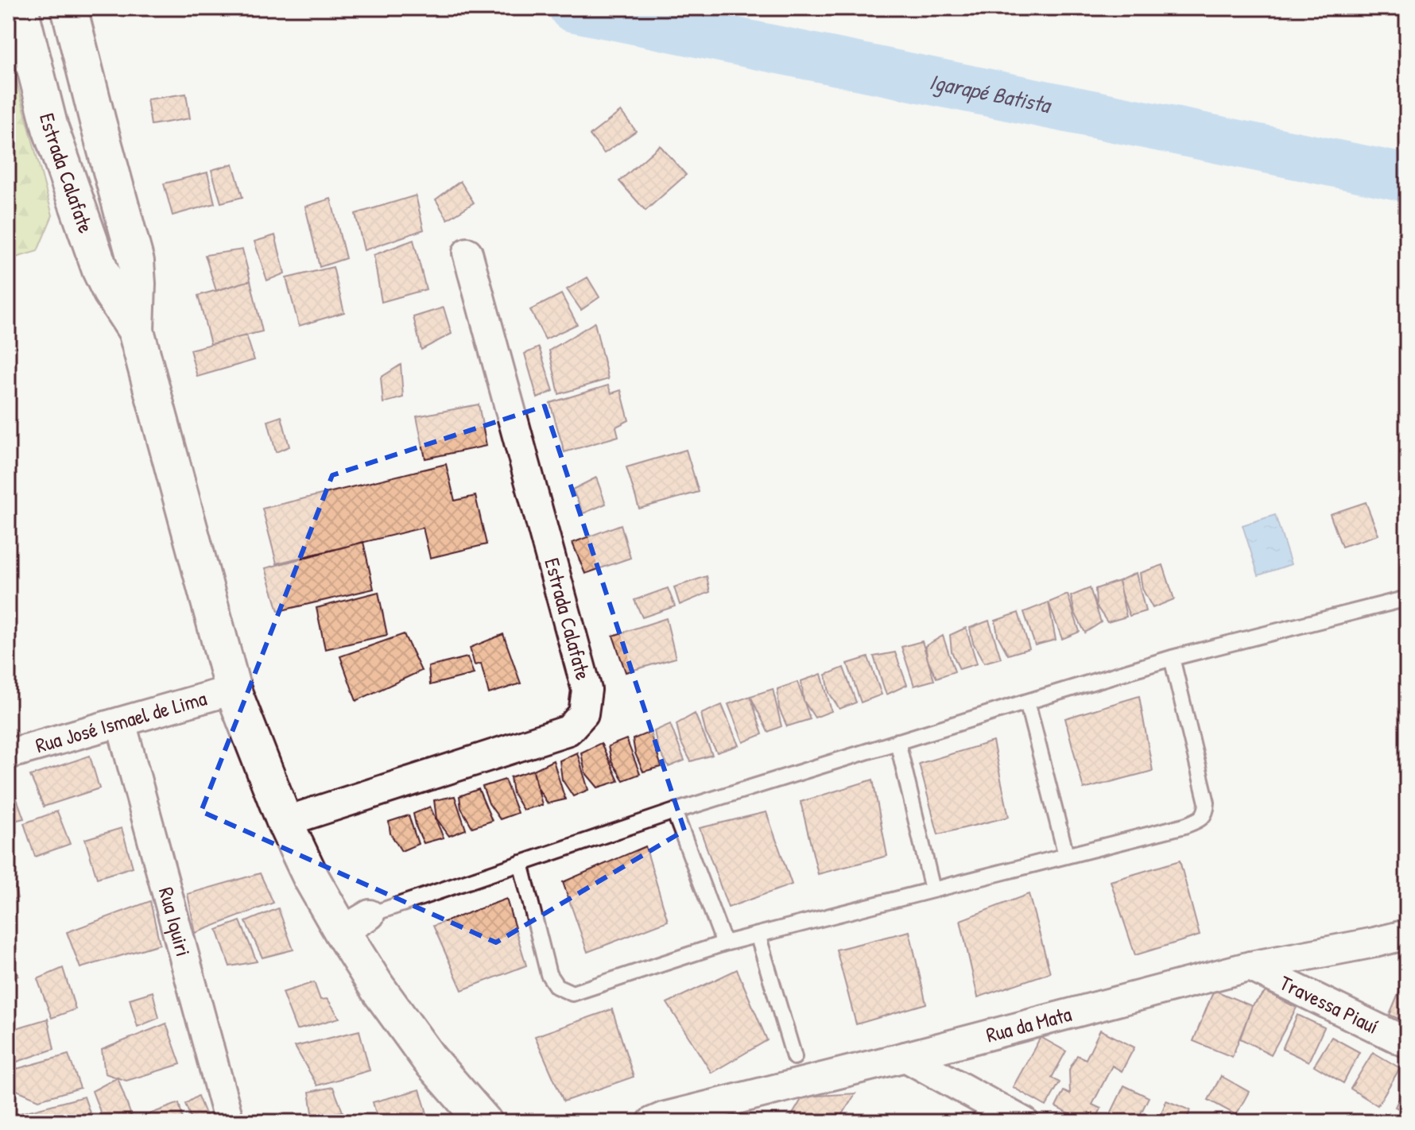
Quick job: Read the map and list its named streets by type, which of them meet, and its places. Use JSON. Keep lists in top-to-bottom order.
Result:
{
  "streets": {
    "street": [
      "Estrada Calafate",
      "Rua José Ismael de Lima",
      "Rua Iquiri",
      "Travessa Piauí",
      "Rua da Mata"
    ]
  },
  "crossings": [
    ["Estrada Calafate", "Rua José Ismael de Lima"],
    ["Rua José Ismael de Lima", "Rua Iquiri"],
    ["Travessa Piauí", "Rua da Mata"]
  ],
  "water": ["Igarapé Batista"]
}
